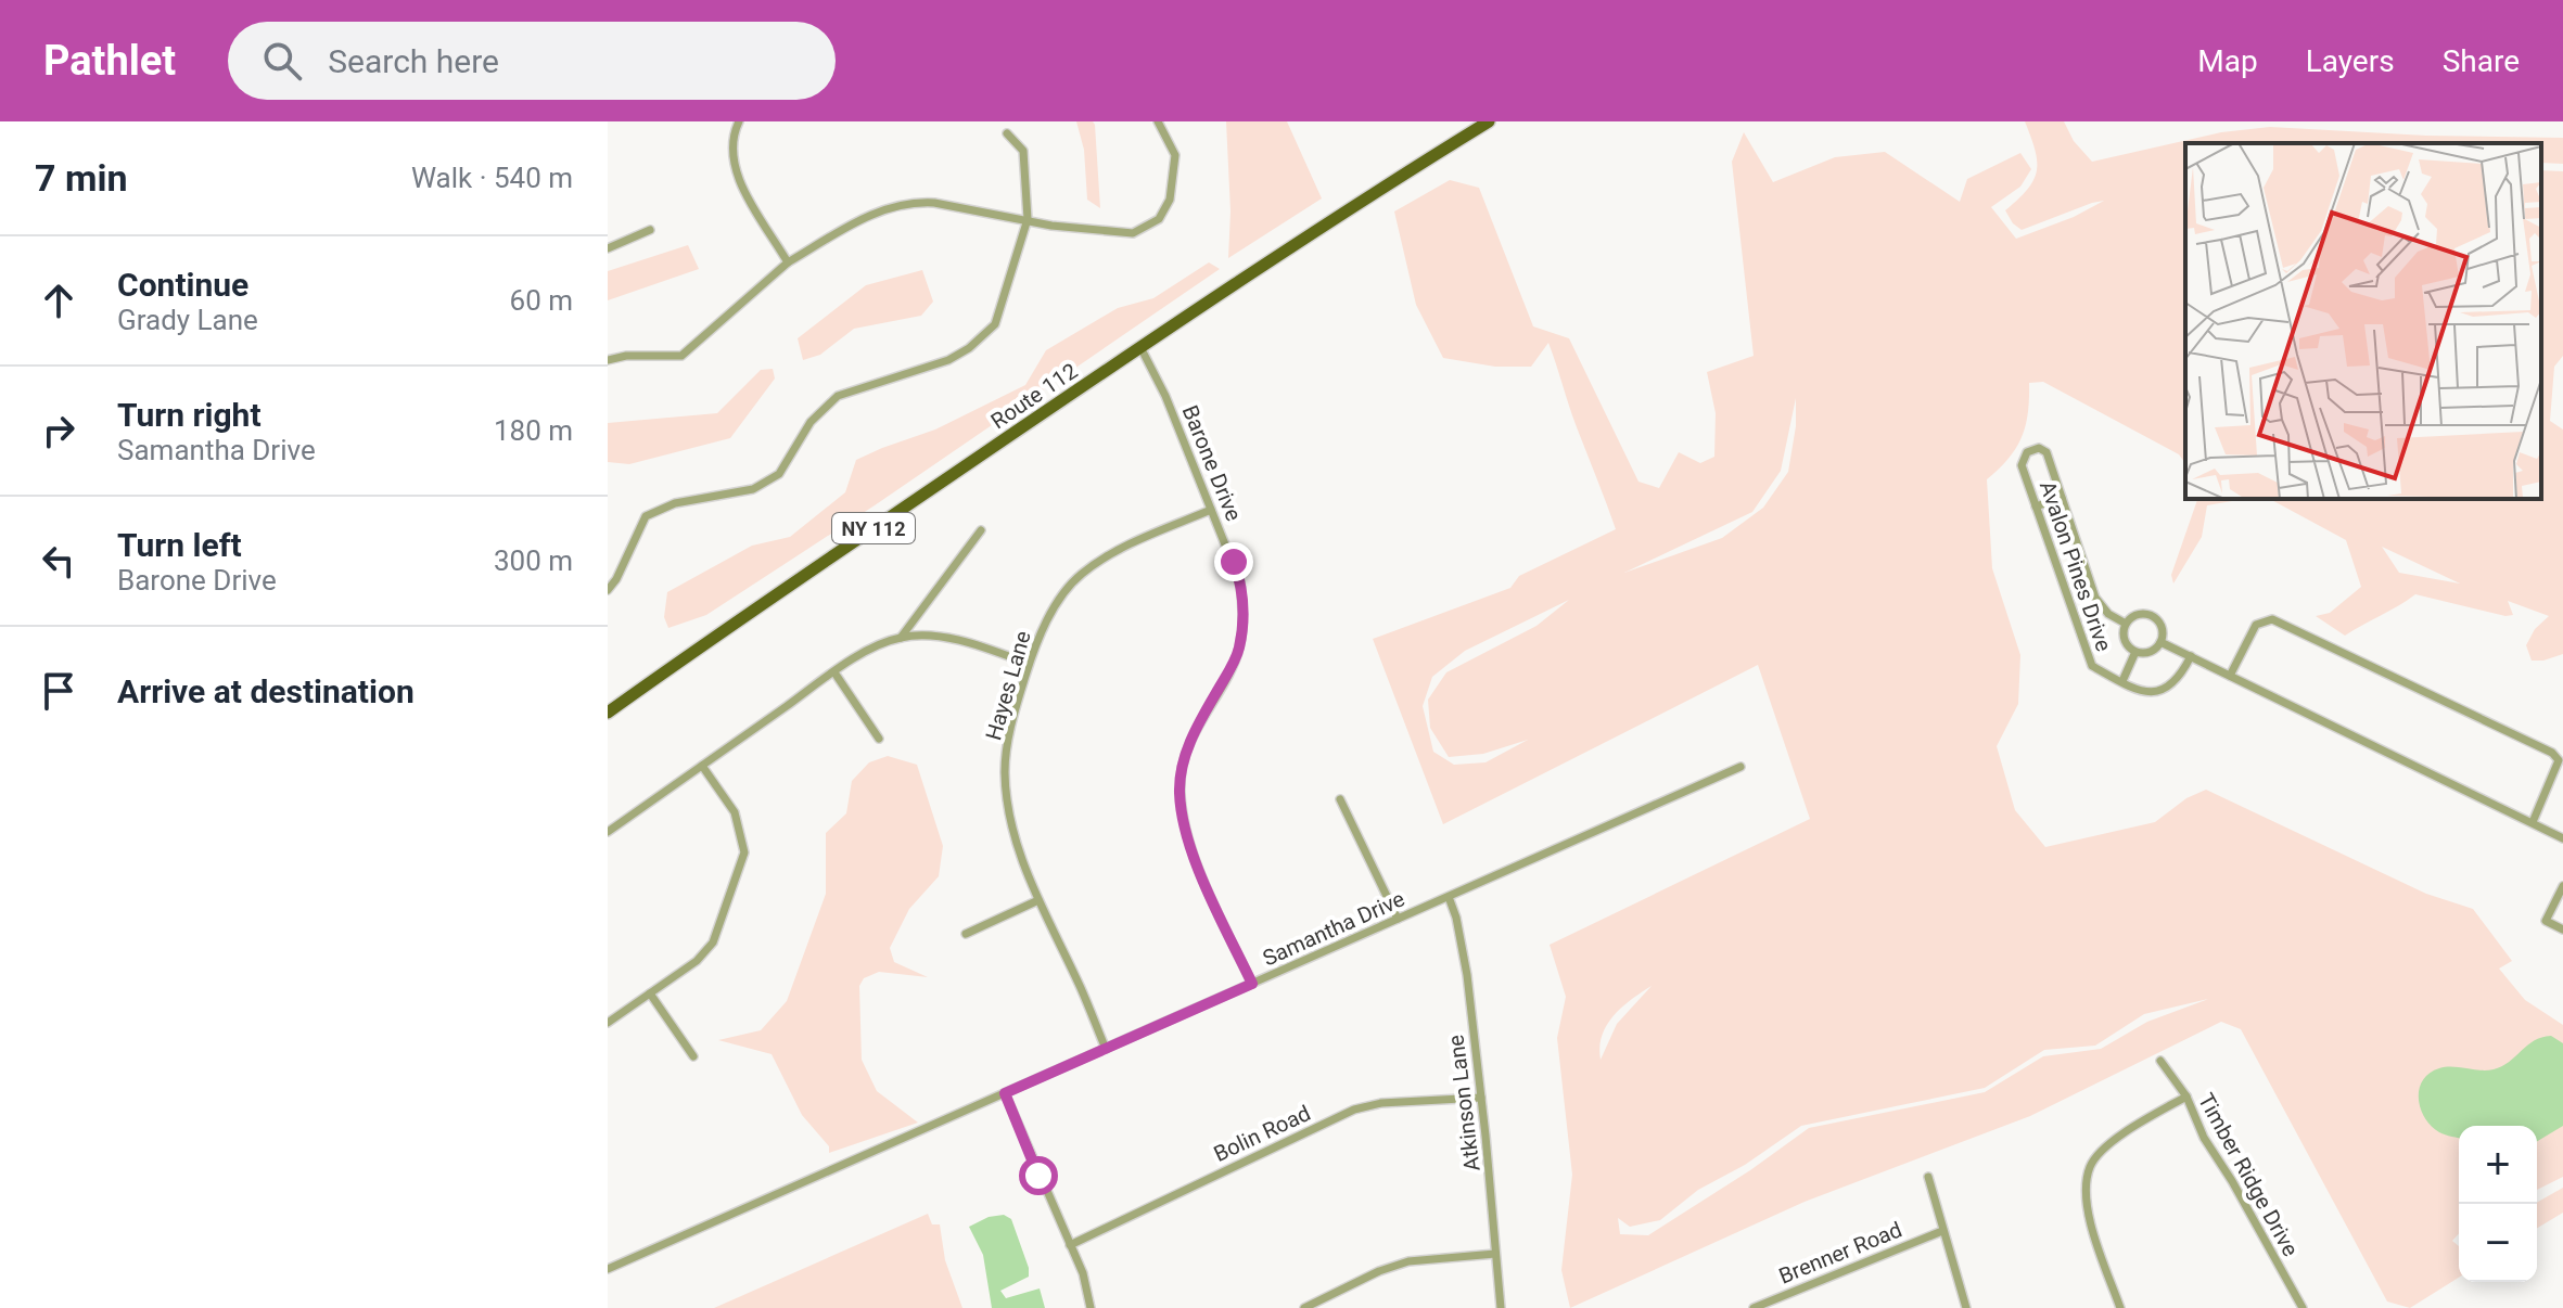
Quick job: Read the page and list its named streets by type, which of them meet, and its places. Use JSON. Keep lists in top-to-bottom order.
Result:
{
  "streets": {
    "main road": ["Route 112", "NY 112"],
    "street": [
      "Barone Drive",
      "Avalon Pines Drive",
      "Hayes Lane",
      "Samantha Drive",
      "Atkinson Lane",
      "Bolin Road",
      "Timber Ridge Drive",
      "Brenner Road"
    ]
  },
  "crossings": [
    ["Route 112", "Barone Drive"],
    ["Barone Drive", "Hayes Lane"],
    ["Barone Drive", "Samantha Drive"],
    ["Hayes Lane", "Samantha Drive"],
    ["Samantha Drive", "Atkinson Lane"],
    ["Atkinson Lane", "Bolin Road"]
  ],
  "page": {
    "header": "Pathlet",
    "search": "Search here",
    "nav": ["Map", "Layers", "Share"],
    "heading": ["7 min", "Walk · 540 m"],
    "list": [
      ["Continue", "Grady Lane", "60 m"],
      ["Turn right", "Samantha Drive", "180 m"],
      ["Turn left", "Barone Drive", "300 m"],
      "Arrive at destination"
    ],
    "map_buttons": ["+", "−"]
  }
}
